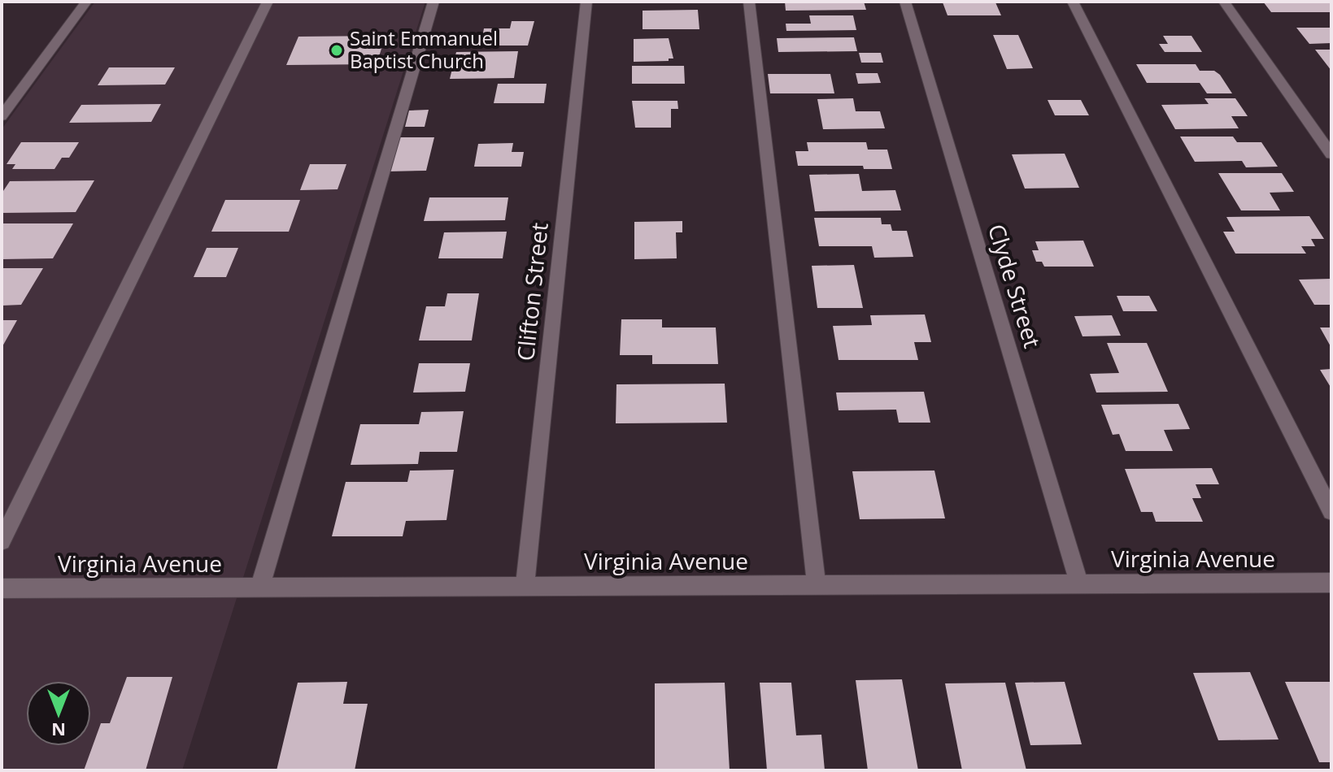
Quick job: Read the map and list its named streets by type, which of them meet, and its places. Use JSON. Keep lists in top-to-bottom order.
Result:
{
  "streets": {
    "street": ["Clyde Street", "Clifton Street", "Virginia Avenue"]
  },
  "crossings": [
    ["Clyde Street", "Virginia Avenue"],
    ["Clifton Street", "Virginia Avenue"]
  ],
  "places": ["Saint Emmanuel Baptist Church"],
  "north": "bottom"
}
